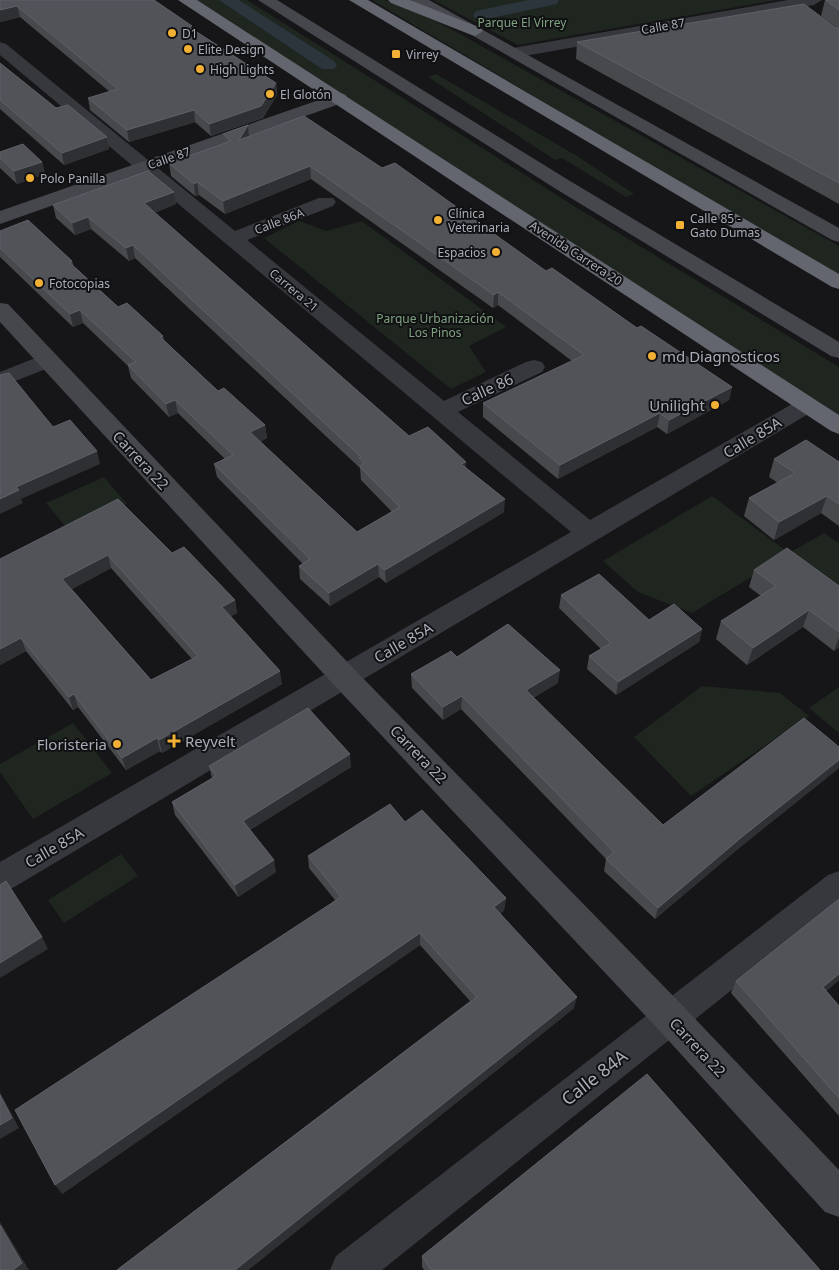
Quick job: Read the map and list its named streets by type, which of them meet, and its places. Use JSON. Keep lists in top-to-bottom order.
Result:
{
  "streets": {
    "highway": ["Avenida Carrera 20"],
    "main road": ["Calle 87", "Carrera 22"],
    "street": [
      "Calle 86A",
      "Carrera 21",
      "Calle 86",
      "Calle 85A",
      "Calle 84A"
    ]
  },
  "crossings": [
    ["Calle 87", "Avenida Carrera 20"],
    ["Calle 87", "Carrera 21"],
    ["Calle 86A", "Carrera 21"],
    ["Avenida Carrera 20", "Calle 85A"],
    ["Carrera 21", "Calle 86"],
    ["Carrera 21", "Calle 85A"],
    ["Calle 85A", "Carrera 22"],
    ["Carrera 22", "Calle 84A"]
  ],
  "parks": ["Parque El Virrey", "Parque Urbanización Los Pinos"],
  "places": {
    "other": [
      "D1",
      "Elite Design",
      "High Lights",
      "El Glotón",
      "Polo Panilla",
      "Clínica Veterinaria",
      "Espacios",
      "Fotocopias",
      "md Diagnosticos",
      "Unilight",
      "Floristeria"
    ],
    "transit": ["Virrey", "Calle 85 - Gato Dumas"],
    "health": ["Reyvelt"]
  }
}
